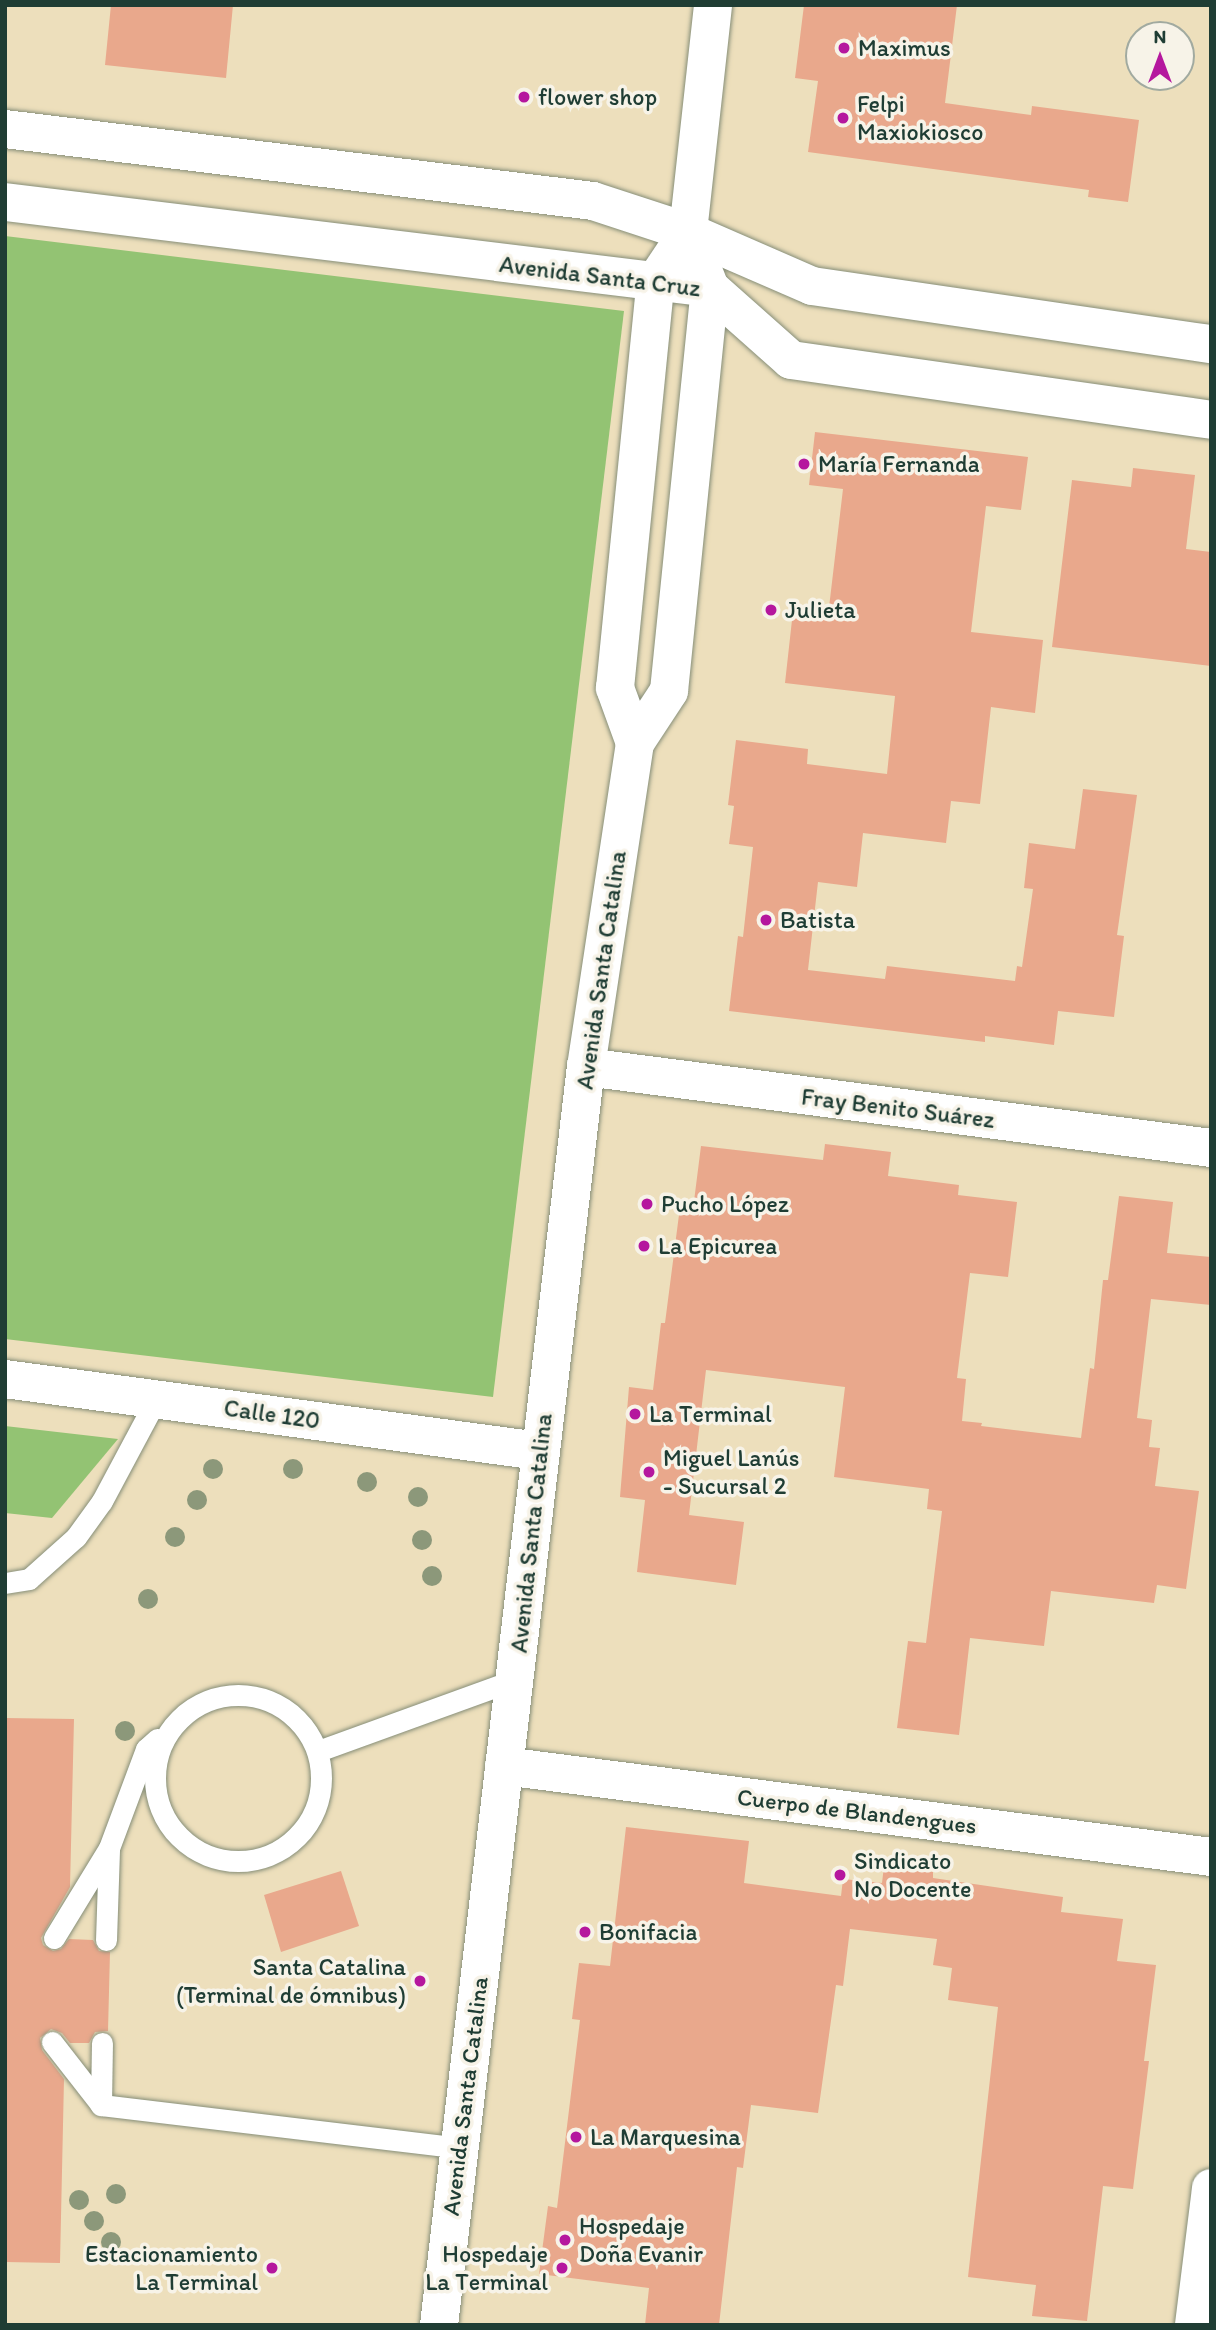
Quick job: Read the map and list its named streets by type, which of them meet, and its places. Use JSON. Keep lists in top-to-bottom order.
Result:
{
  "streets": {
    "main road": [
      "Avenida Santa Cruz",
      "Avenida Santa Catalina",
      "Fray Benito Suárez",
      "Calle 120",
      "Cuerpo de Blandengues"
    ]
  },
  "crossings": [
    ["Avenida Santa Cruz", "Avenida Santa Catalina"],
    ["Avenida Santa Catalina", "Fray Benito Suárez"],
    ["Avenida Santa Catalina", "Calle 120"],
    ["Avenida Santa Catalina", "Cuerpo de Blandengues"]
  ],
  "places": [
    "Maximus",
    "flower shop",
    "Felpi Maxiokiosco",
    "María Fernanda",
    "Julieta",
    "Batista",
    "Pucho López",
    "La Epicurea",
    "La Terminal",
    "Miguel Lanús - Sucursal 2",
    "Sindicato No Docente",
    "Bonifacia",
    "Santa Catalina (Terminal de ómnibus)",
    "La Marquesina",
    "Hospedaje Doña Evanir",
    "Estacionamiento La Terminal",
    "Hospedaje La Terminal"
  ],
  "north": "top"
}
